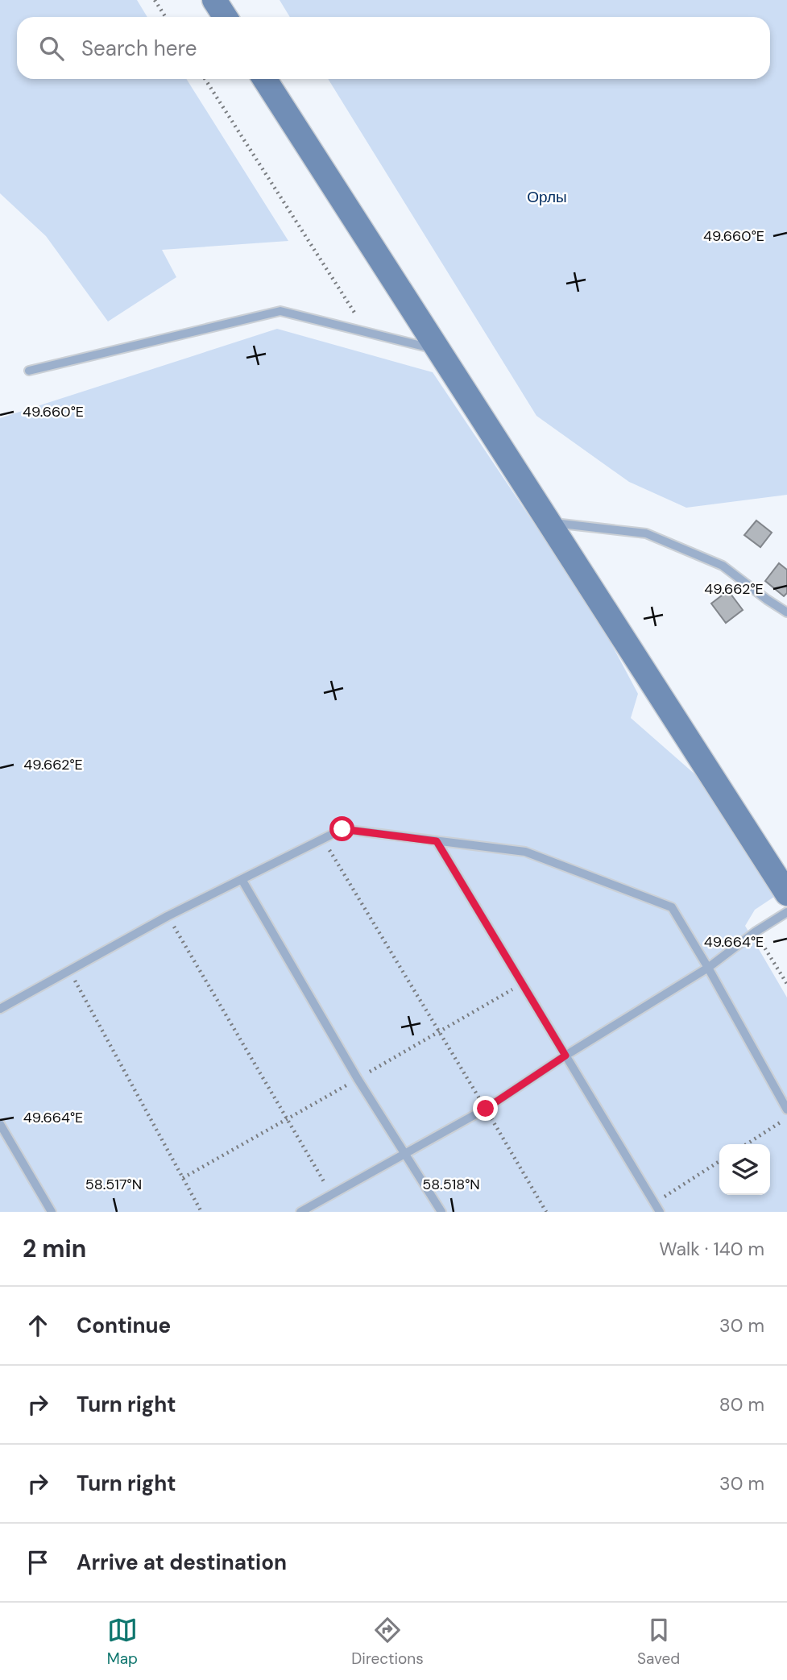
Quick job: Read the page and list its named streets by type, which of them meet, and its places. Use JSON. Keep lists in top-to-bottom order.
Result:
{
  "parks": ["Орлы"],
  "page": {
    "search": "Search here",
    "heading": ["2 min", "Walk · 140 m"],
    "list": [
      ["Continue", "30 m"],
      ["Turn right", "80 m"],
      ["Turn right", "30 m"],
      "Arrive at destination"
    ],
    "nav": ["Map", "Directions", "Saved"]
  },
  "coordinates": [
    "49.660°E",
    "49.662°E",
    "49.664°E",
    "58.517°N",
    "58.518°N"
  ]
}
